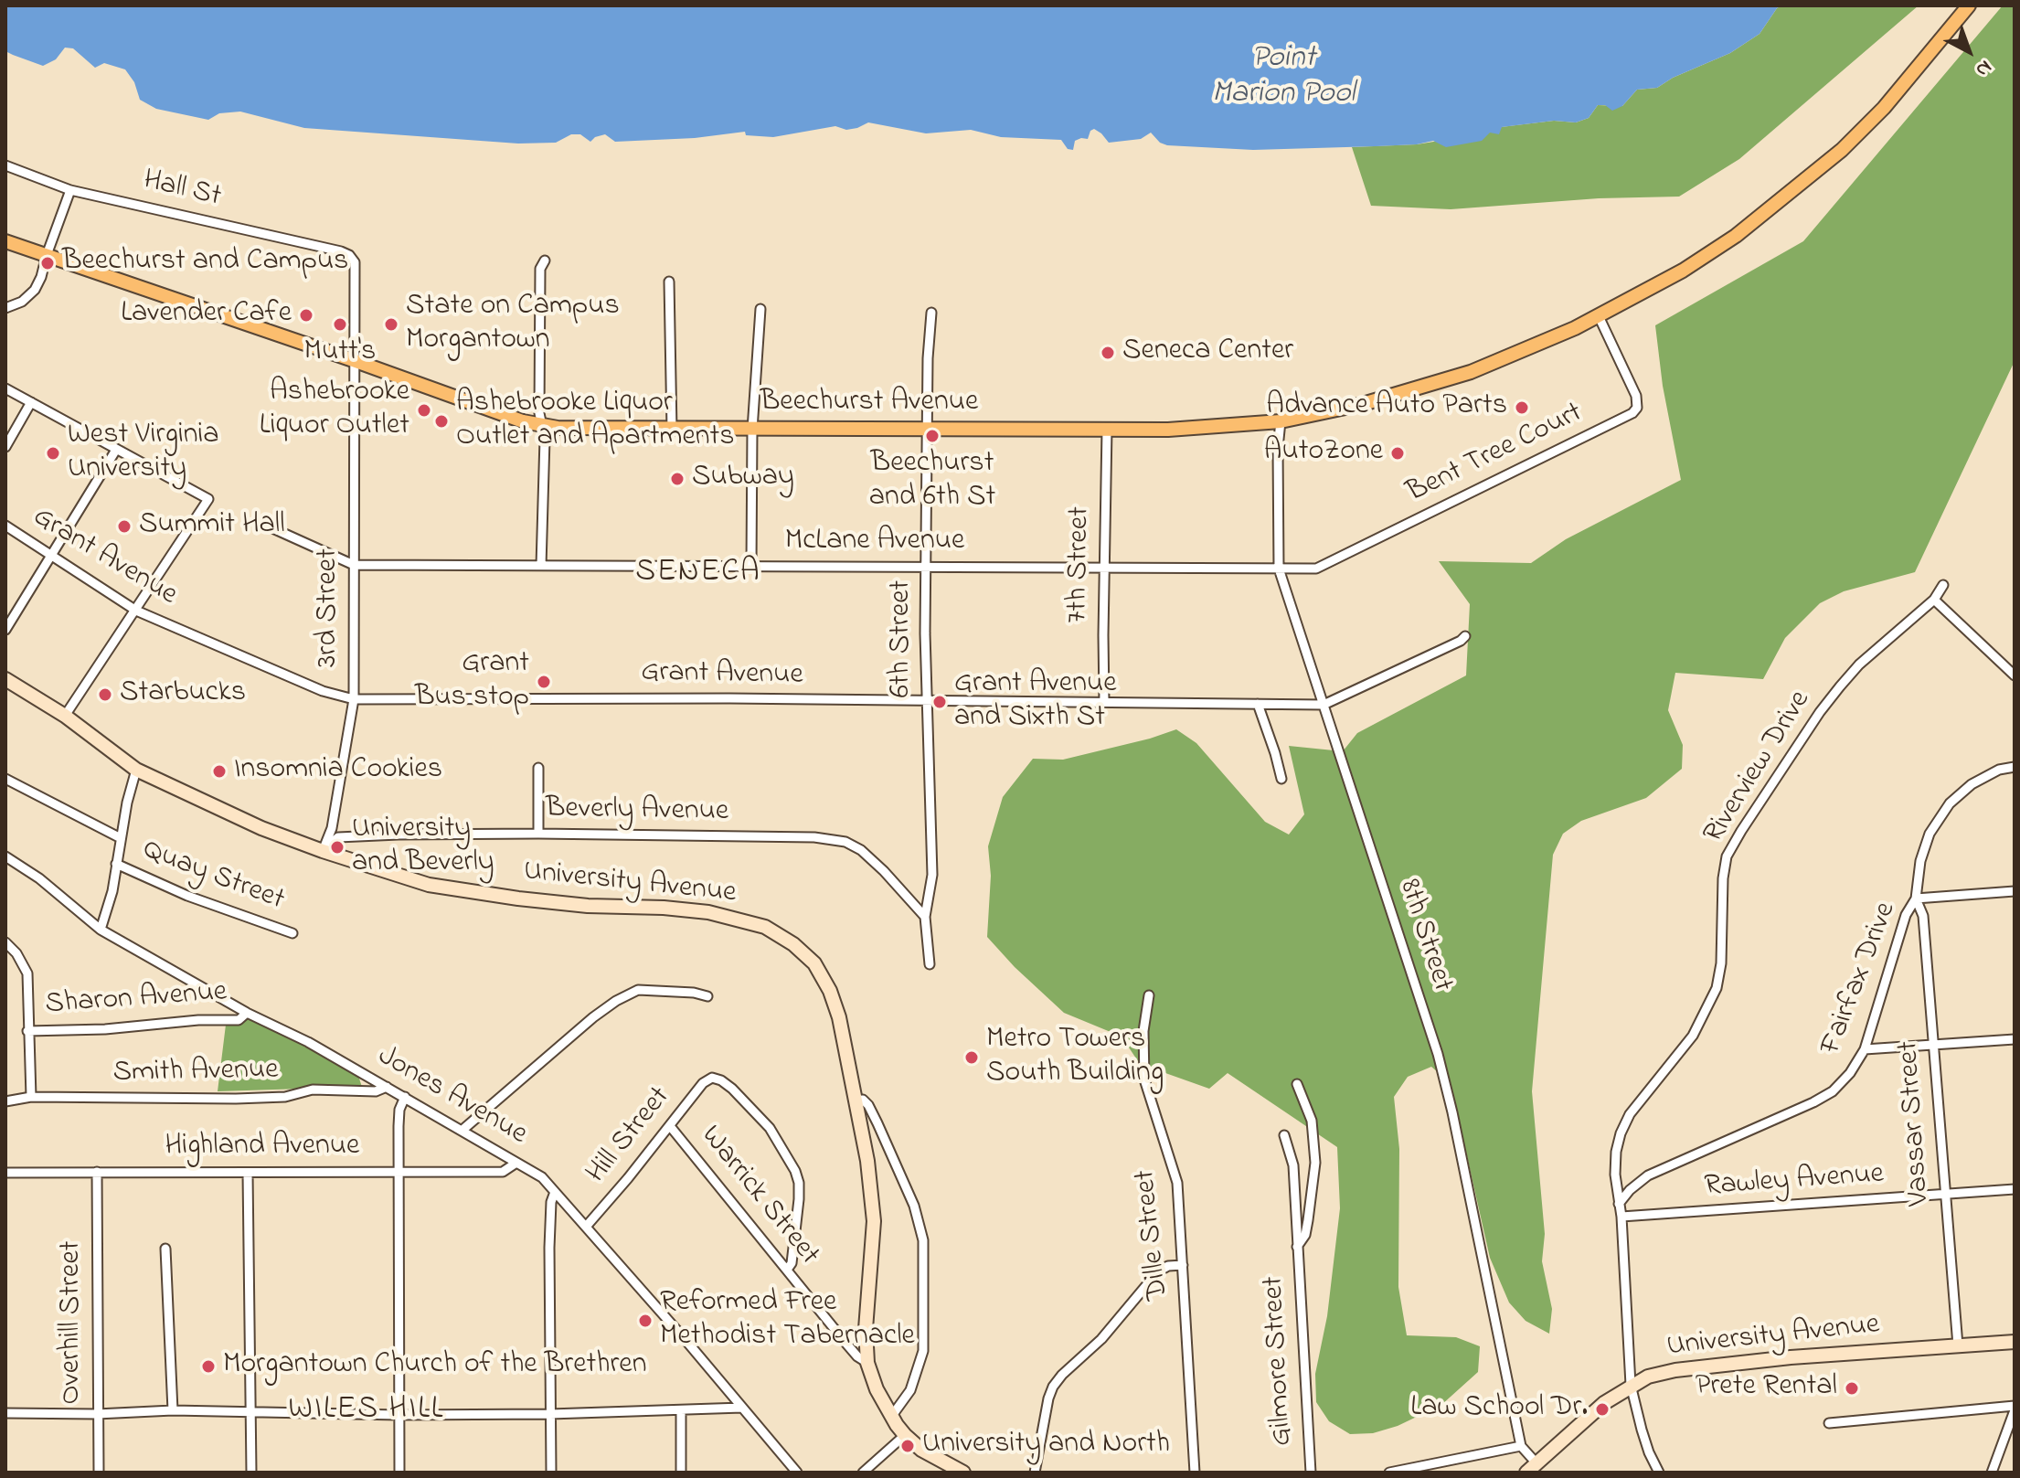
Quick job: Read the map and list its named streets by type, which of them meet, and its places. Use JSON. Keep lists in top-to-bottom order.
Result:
{
  "streets": {
    "main road": ["Beechurst Avenue"],
    "street": [
      "Hall St",
      "Bent Tree Court",
      "McLane Avenue",
      "Grant Avenue",
      "7th Street",
      "3rd Street",
      "6th Street",
      "Riverview Drive",
      "Beverly Avenue",
      "Quay Street",
      "University Avenue",
      "8th Street",
      "Fairfax Drive",
      "Sharon Avenue",
      "Smith Avenue",
      "Jones Avenue",
      "Vassar Street",
      "Hill Street",
      "Highland Avenue",
      "Rawley Avenue",
      "Warrick Street",
      "Dille Street",
      "Overhill Street",
      "Gilmore Street"
    ]
  },
  "crossings": [
    ["Hall St", "3rd Street"],
    ["Beechurst Avenue", "Bent Tree Court"],
    ["Beechurst Avenue", "7th Street"],
    ["Beechurst Avenue", "3rd Street"],
    ["Beechurst Avenue", "6th Street"],
    ["Beechurst Avenue", "8th Street"],
    ["Bent Tree Court", "McLane Avenue"],
    ["Bent Tree Court", "8th Street"],
    ["McLane Avenue", "7th Street"],
    ["McLane Avenue", "3rd Street"],
    ["McLane Avenue", "6th Street"],
    ["McLane Avenue", "8th Street"],
    ["Grant Avenue", "7th Street"],
    ["Grant Avenue", "3rd Street"],
    ["Grant Avenue", "6th Street"],
    ["Grant Avenue", "8th Street"],
    ["3rd Street", "Beverly Avenue"],
    ["3rd Street", "University Avenue"],
    ["6th Street", "Beverly Avenue"],
    ["Riverview Drive", "University Avenue"],
    ["Riverview Drive", "Fairfax Drive"],
    ["Riverview Drive", "Rawley Avenue"],
    ["Beverly Avenue", "University Avenue"],
    ["University Avenue", "Vassar Street"],
    ["University Avenue", "Warrick Street"],
    ["Fairfax Drive", "Vassar Street"],
    ["Sharon Avenue", "Jones Avenue"],
    ["Smith Avenue", "Jones Avenue"],
    ["Jones Avenue", "Hill Street"],
    ["Jones Avenue", "Highland Avenue"],
    ["Vassar Street", "Rawley Avenue"],
    ["Hill Street", "Warrick Street"],
    ["Highland Avenue", "Overhill Street"]
  ],
  "districts": ["SENECA", "WILES HILL"],
  "water": ["Point Marion Pool"],
  "places": [
    "Beechurst and Campus",
    "Lavender Cafe",
    "Mutt's",
    "State on Campus Morgantown",
    "Seneca Center",
    "Advance Auto Parts",
    "Ashebrooke Liquor Outlet",
    "Ashebrooke Liquor Outlet and Apartments",
    "Beechurst and 6th St",
    "West Virginia University",
    "AutoZone",
    "Subway",
    "Summit Hall",
    "Grant Bus stop",
    "Starbucks",
    "Grant Avenue and Sixth St",
    "Insomnia Cookies",
    "University and Beverly",
    "Metro Towers South Building",
    "Reformed Free Methodist Tabernacle",
    "Morgantown Church of the Brethren",
    "Prete Rental",
    "Law School Dr.",
    "University and North"
  ],
  "north": "bottom right"
}
